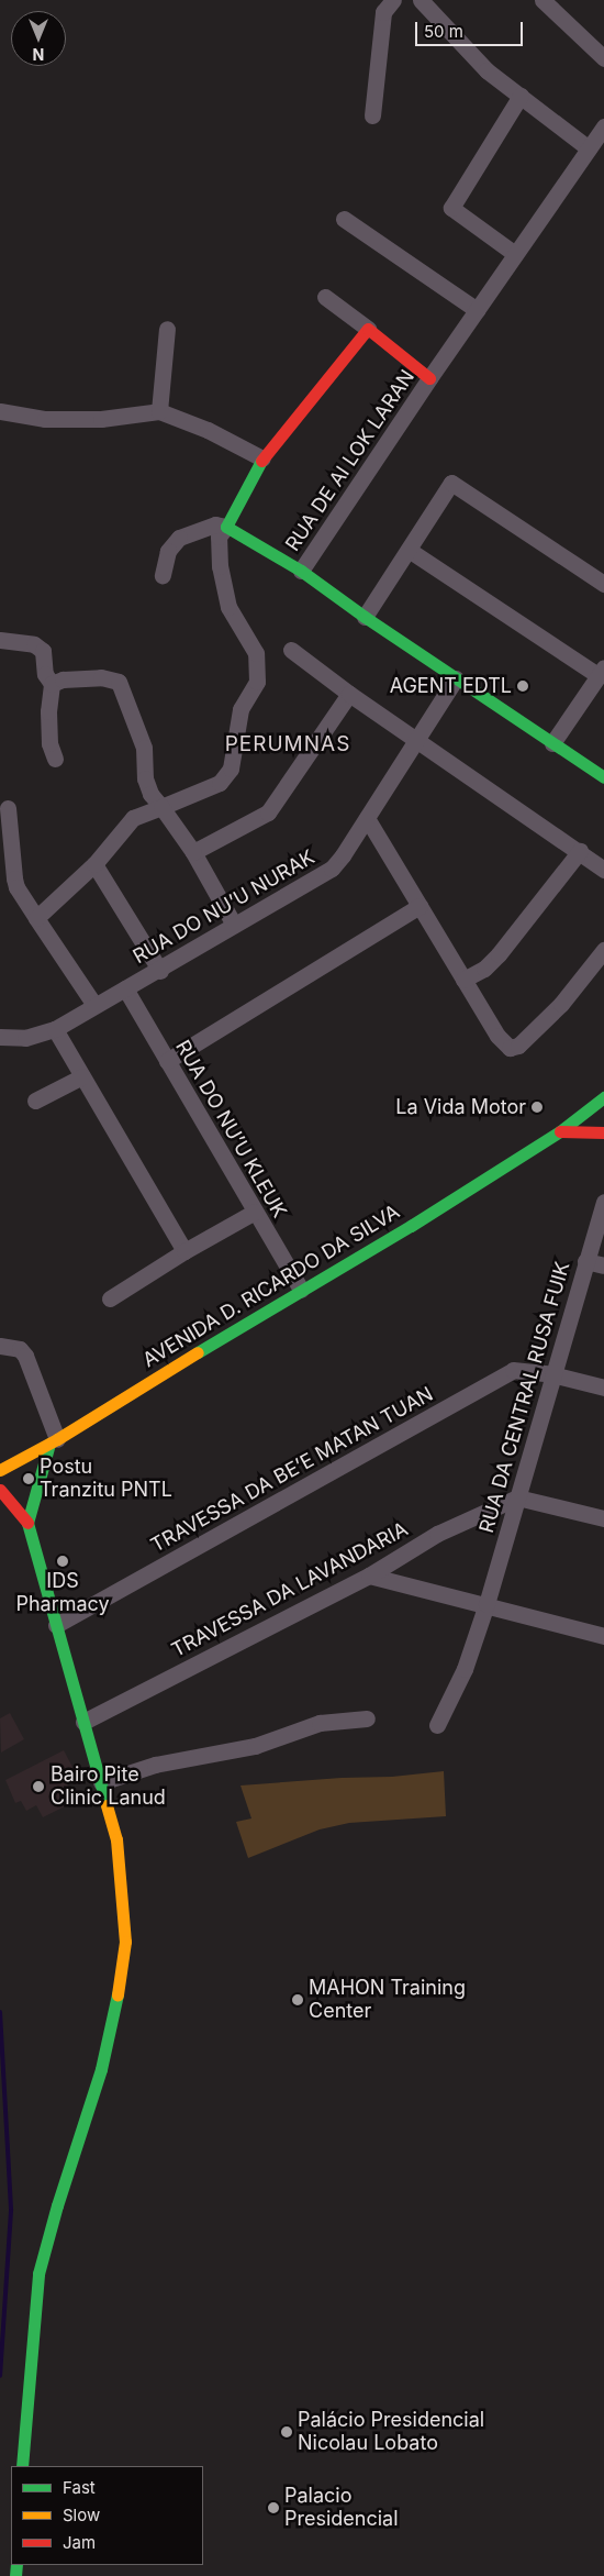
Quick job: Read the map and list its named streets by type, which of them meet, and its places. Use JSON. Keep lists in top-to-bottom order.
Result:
{
  "streets": {
    "street": [
      "RUA DE AI LOK LARAN",
      "RUA DO NU’U NURAK",
      "RUA DO NU’U KLEUK",
      "AVENIDA D. RICARDO DA SILVA",
      "RUA DA CENTRAL RUSA FUIK",
      "TRAVESSA DA BE’E MATAN TUAN",
      "TRAVESSA DA LAVANDARIA"
    ]
  },
  "crossings": [
    ["RUA DE AI LOK LARAN", "RUA DO NU’U NURAK"],
    ["RUA DO NU’U NURAK", "RUA DO NU’U KLEUK"],
    ["RUA DO NU’U KLEUK", "AVENIDA D. RICARDO DA SILVA"],
    ["RUA DA CENTRAL RUSA FUIK", "TRAVESSA DA BE’E MATAN TUAN"],
    ["RUA DA CENTRAL RUSA FUIK", "TRAVESSA DA LAVANDARIA"]
  ],
  "districts": ["PERUMNAS"],
  "places": [
    "AGENT EDTL",
    "La Vida Motor",
    "Postu Tranzitu PNTL",
    "IDS Pharmacy",
    "Bairo Pite Clinic Lanud",
    "MAHON Training Center",
    "Palácio Presidencial Nicolau Lobato",
    "Palacio Presidencial"
  ],
  "legend": ["Fast", "Slow", "Jam"],
  "scale_bar": "50 m",
  "north": "bottom"
}
